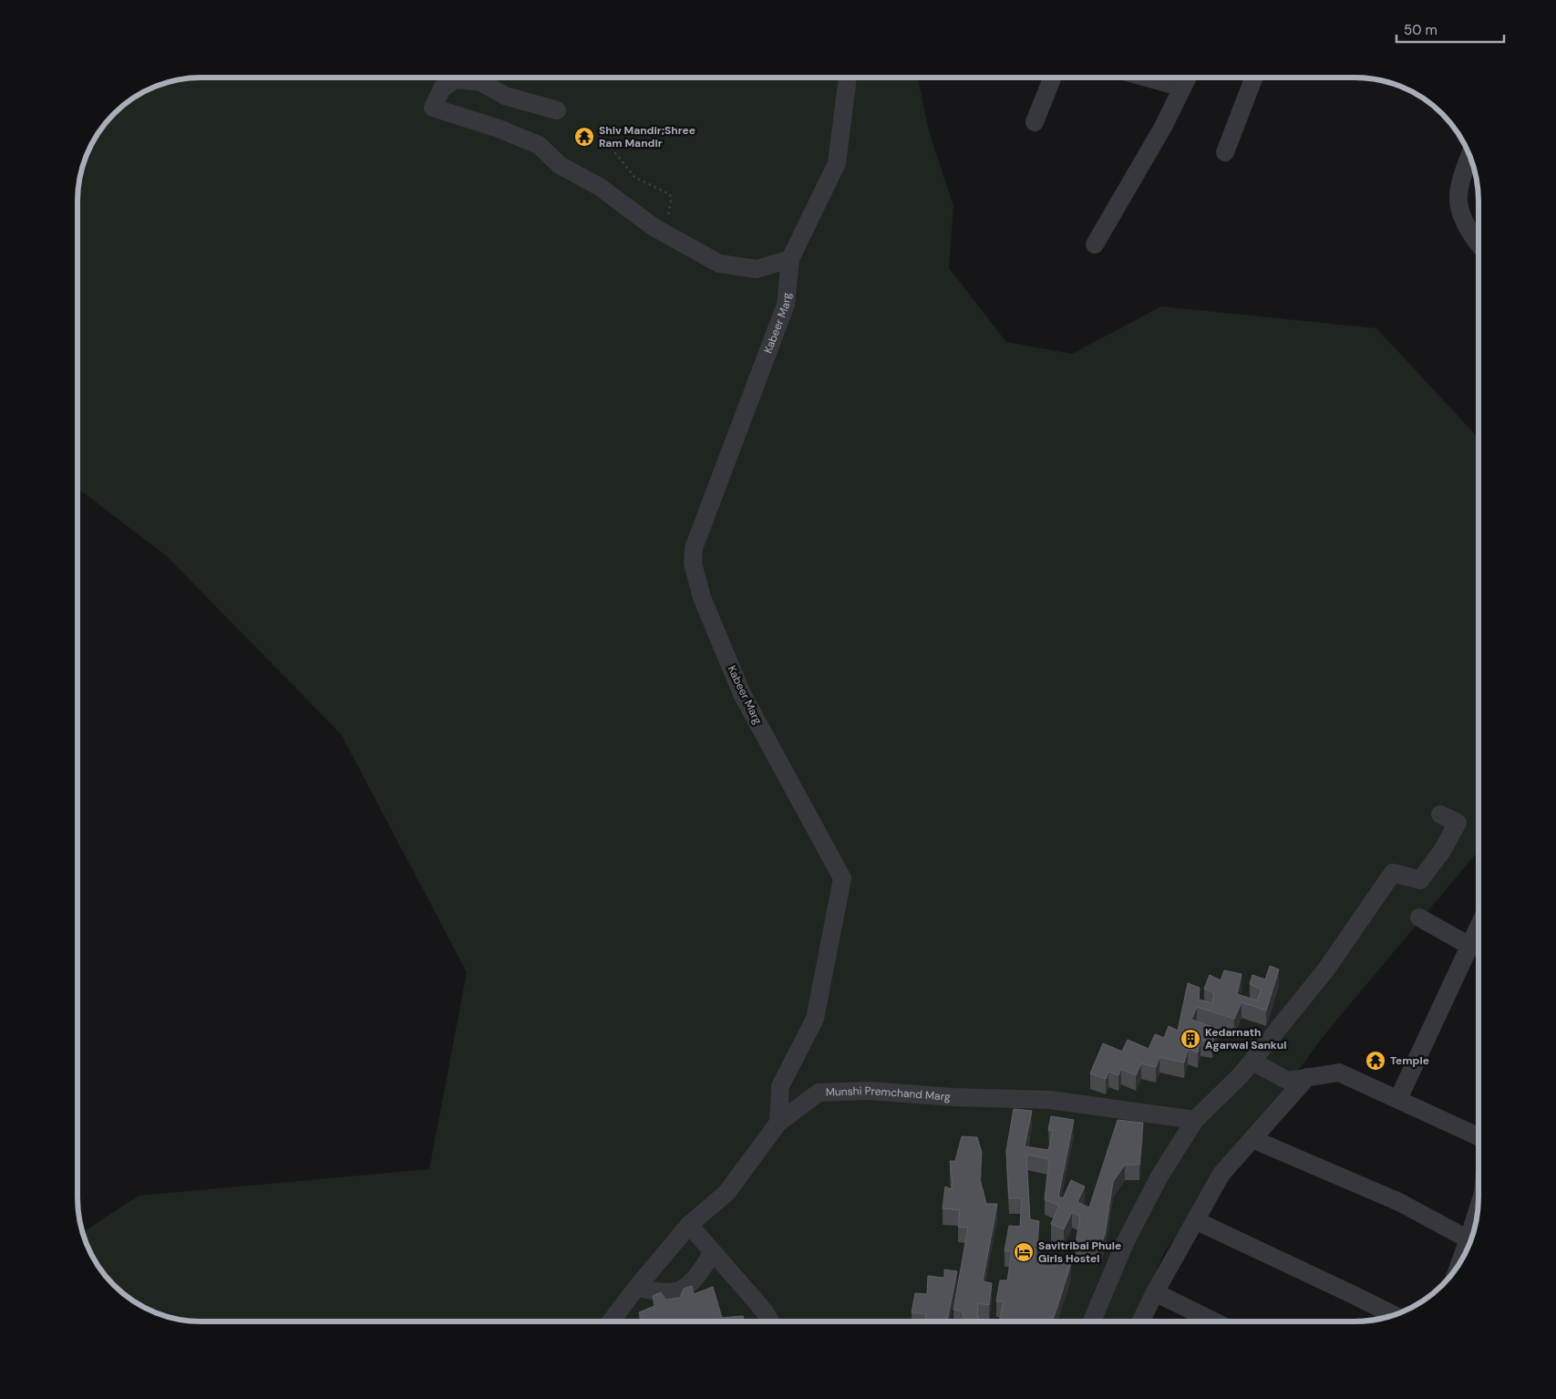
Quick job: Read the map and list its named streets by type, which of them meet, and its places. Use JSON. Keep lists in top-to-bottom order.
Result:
{
  "streets": {
    "street": ["Kabeer Marg", "Munshi Premchand Marg"]
  },
  "crossings": [
    ["Kabeer Marg", "Munshi Premchand Marg"]
  ],
  "places": {
    "temple": ["Shiv Mandir;Shree Ram Mandir", "Temple"],
    "building": ["Kedarnath Agarwal Sankul"],
    "hotel": ["Savitribai Phule Girls Hostel"]
  },
  "scale_bar": "50 m"
}
